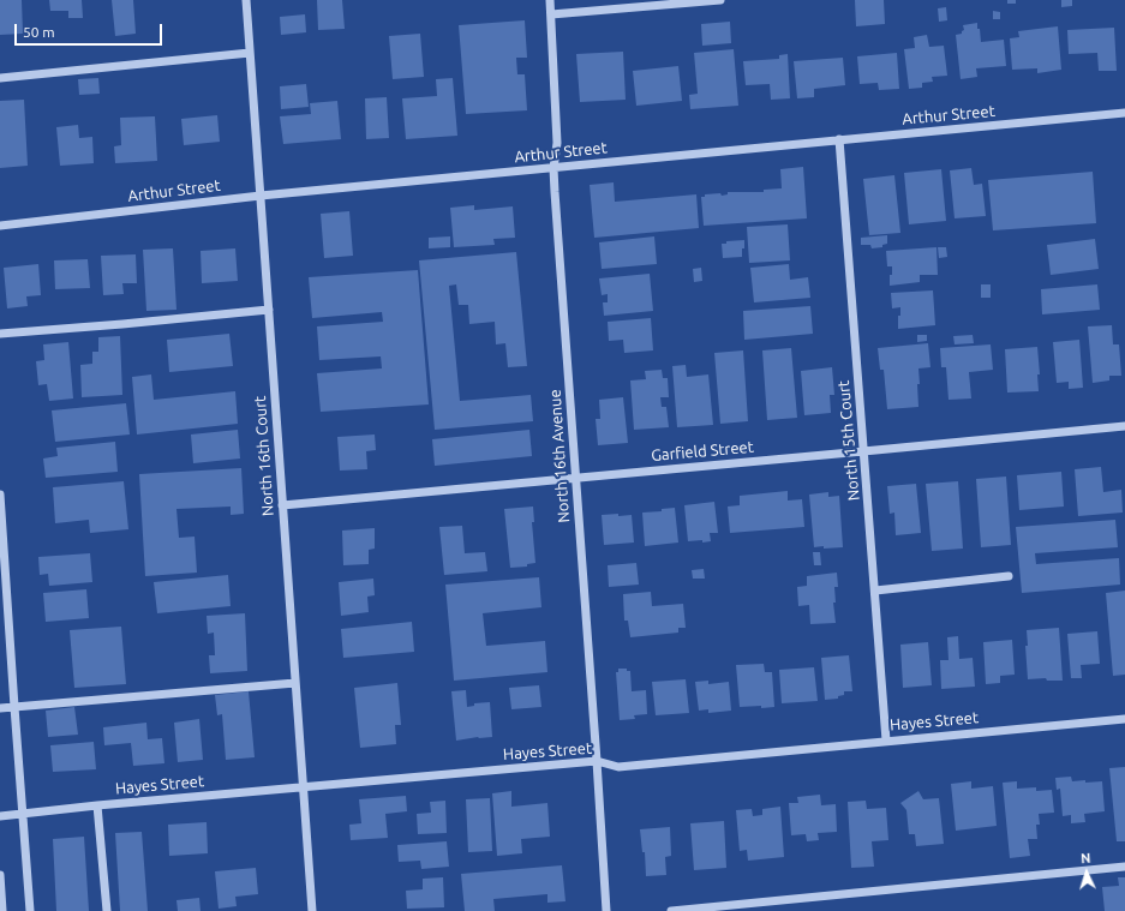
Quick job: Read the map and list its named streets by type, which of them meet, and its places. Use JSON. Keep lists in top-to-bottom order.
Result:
{
  "streets": {
    "street": [
      "Arthur Street",
      "North 15th Court",
      "Garfield Street",
      "North 16th Court",
      "North 16th Avenue",
      "Hayes Street"
    ]
  },
  "crossings": [
    ["Arthur Street", "North 15th Court"],
    ["Arthur Street", "North 16th Court"],
    ["Arthur Street", "North 16th Avenue"],
    ["North 15th Court", "Garfield Street"],
    ["North 15th Court", "Hayes Street"],
    ["Garfield Street", "North 16th Court"],
    ["Garfield Street", "North 16th Avenue"],
    ["North 16th Court", "Hayes Street"],
    ["North 16th Avenue", "Hayes Street"]
  ],
  "scale_bar": "50 m",
  "north": "top"
}
